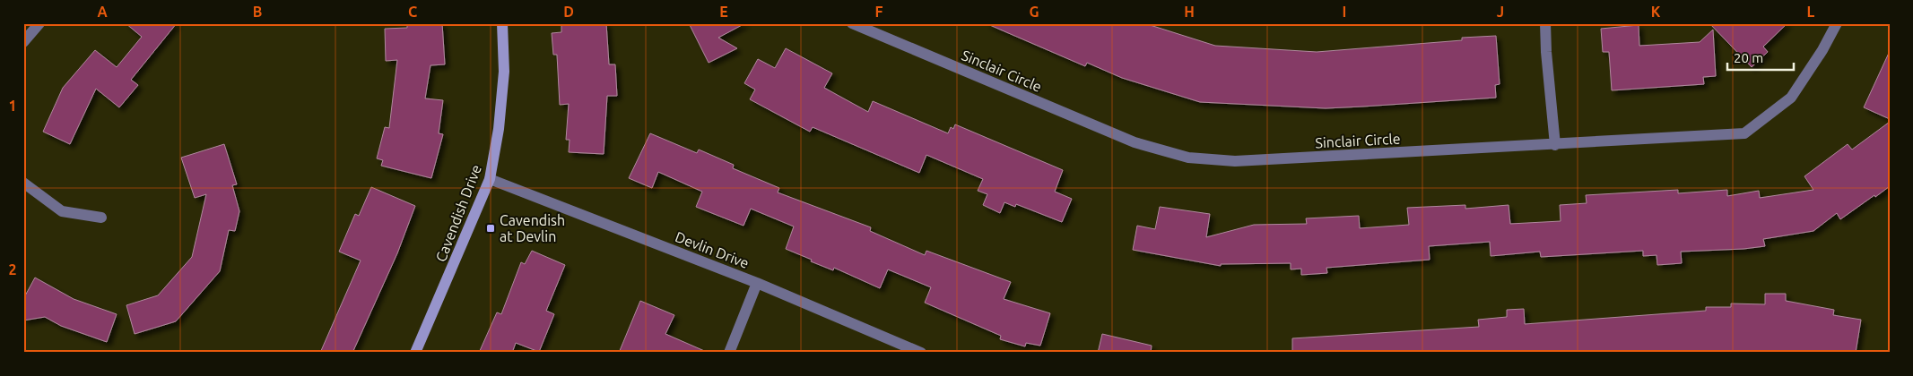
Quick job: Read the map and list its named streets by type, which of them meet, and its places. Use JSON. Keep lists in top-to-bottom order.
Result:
{
  "streets": {
    "street": ["Sinclair Circle", "Cavendish Drive", "Devlin Drive"]
  },
  "crossings": [
    ["Cavendish Drive", "Devlin Drive"]
  ],
  "places": {
    "transit": ["Cavendish at Devlin"]
  },
  "scale_bar": "20 m",
  "grid": {
    "columns": [
      "A",
      "B",
      "C",
      "D",
      "E",
      "F",
      "G",
      "H",
      "I",
      "J",
      "K",
      "L"
    ],
    "rows": ["1", "2"]
  }
}
